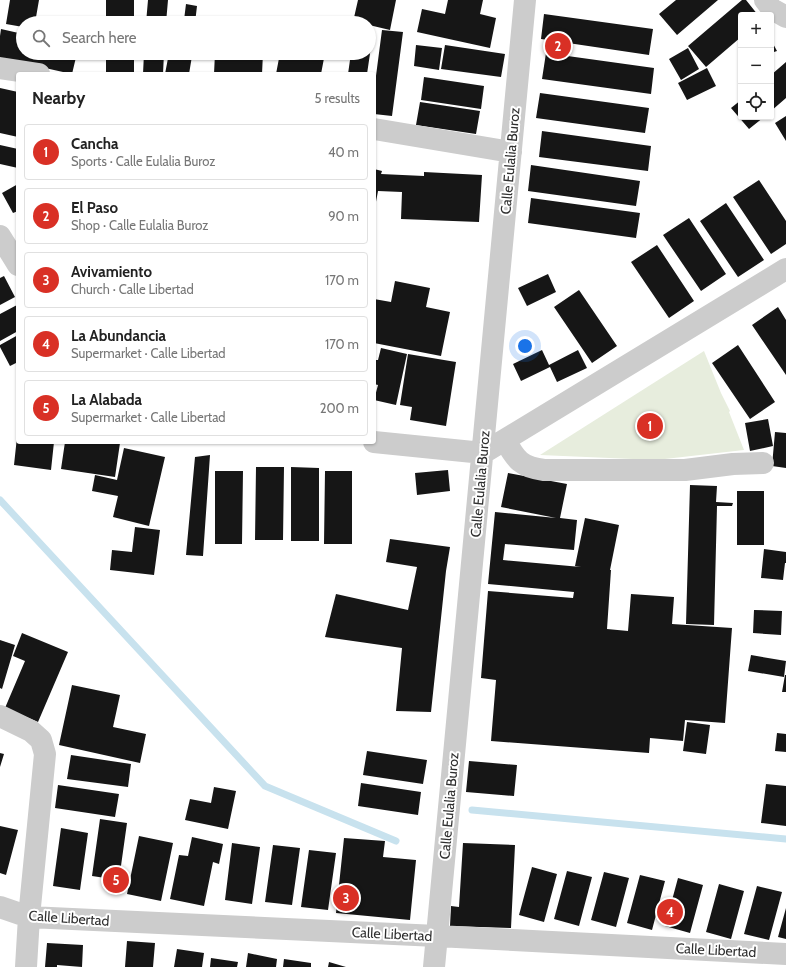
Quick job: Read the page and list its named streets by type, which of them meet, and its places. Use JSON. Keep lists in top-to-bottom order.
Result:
{
  "streets": {
    "street": ["Calle Eulalia Buroz", "Calle Libertad"]
  },
  "crossings": [
    ["Calle Eulalia Buroz", "Calle Libertad"]
  ],
  "page": {
    "map_buttons": ["+", "−"],
    "search": "Search here",
    "pins": [
      "2",
      "1",
      "5",
      "3",
      "4"
    ],
    "heading": ["Nearby", "5 results"],
    "list": [
      {
        "mark": "1",
        "name": "Cancha",
        "note": "Sports · Calle Eulalia Buroz",
        "value": "40 m"
      },
      {
        "mark": "2",
        "name": "El Paso",
        "note": "Shop · Calle Eulalia Buroz",
        "value": "90 m"
      },
      {
        "mark": "3",
        "name": "Avivamiento",
        "note": "Church · Calle Libertad",
        "value": "170 m"
      },
      {
        "mark": "4",
        "name": "La Abundancia",
        "note": "Supermarket · Calle Libertad",
        "value": "170 m"
      },
      {
        "mark": "5",
        "name": "La Alabada",
        "note": "Supermarket · Calle Libertad",
        "value": "200 m"
      }
    ]
  }
}
